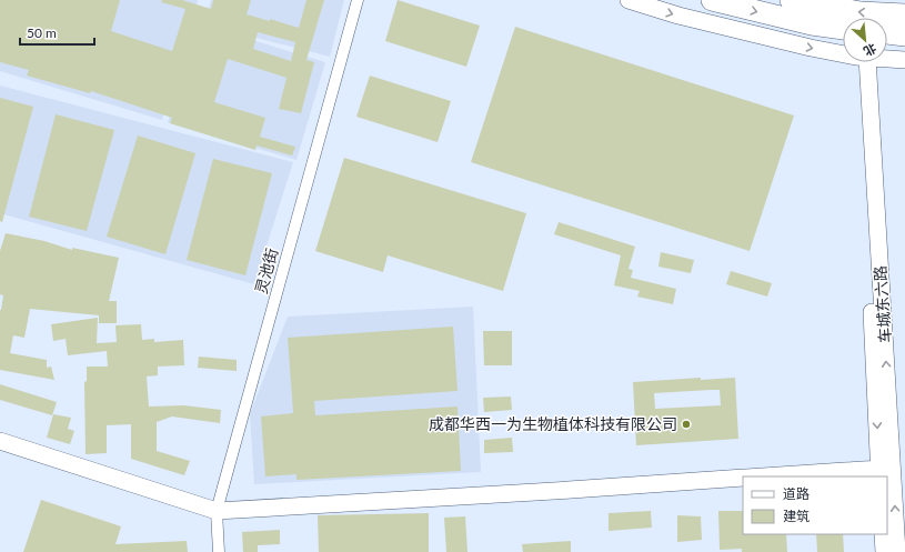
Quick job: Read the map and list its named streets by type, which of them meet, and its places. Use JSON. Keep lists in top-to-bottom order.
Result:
{
  "streets": {
    "street": ["灵池街", "车城东六路"]
  },
  "places": ["成都华西一为生物植体科技有限公司"],
  "legend": ["道路", "建筑"],
  "scale_bar": "50 m",
  "north": "bottom right"
}
